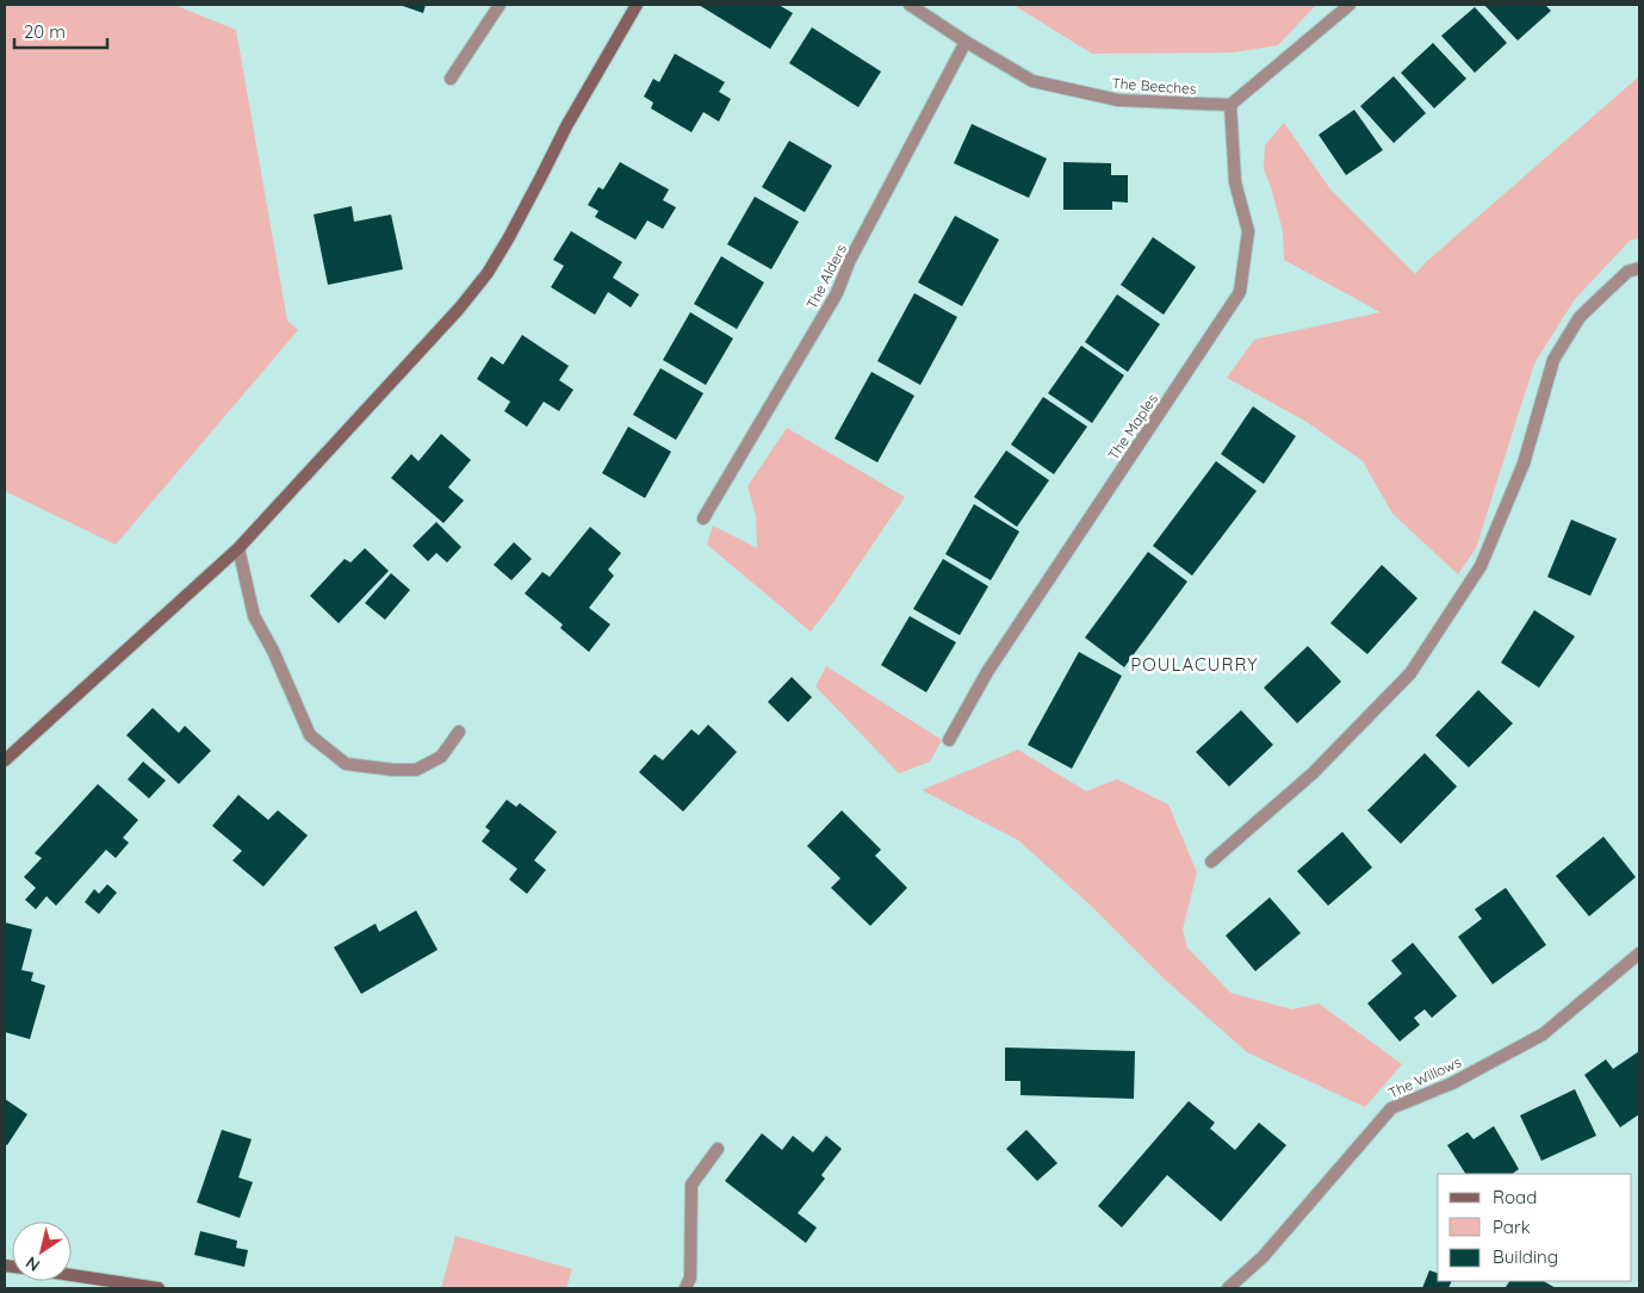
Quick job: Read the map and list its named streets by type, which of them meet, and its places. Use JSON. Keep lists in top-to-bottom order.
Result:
{
  "streets": {
    "street": [
      "The Beeches",
      "The Alders",
      "The Maples",
      "The Willows"
    ]
  },
  "crossings": [
    ["The Beeches", "The Alders"],
    ["The Beeches", "The Maples"]
  ],
  "districts": ["POULACURRY"],
  "legend": ["Road", "Park", "Building"],
  "scale_bar": "20 m",
  "north": "bottom left"
}
